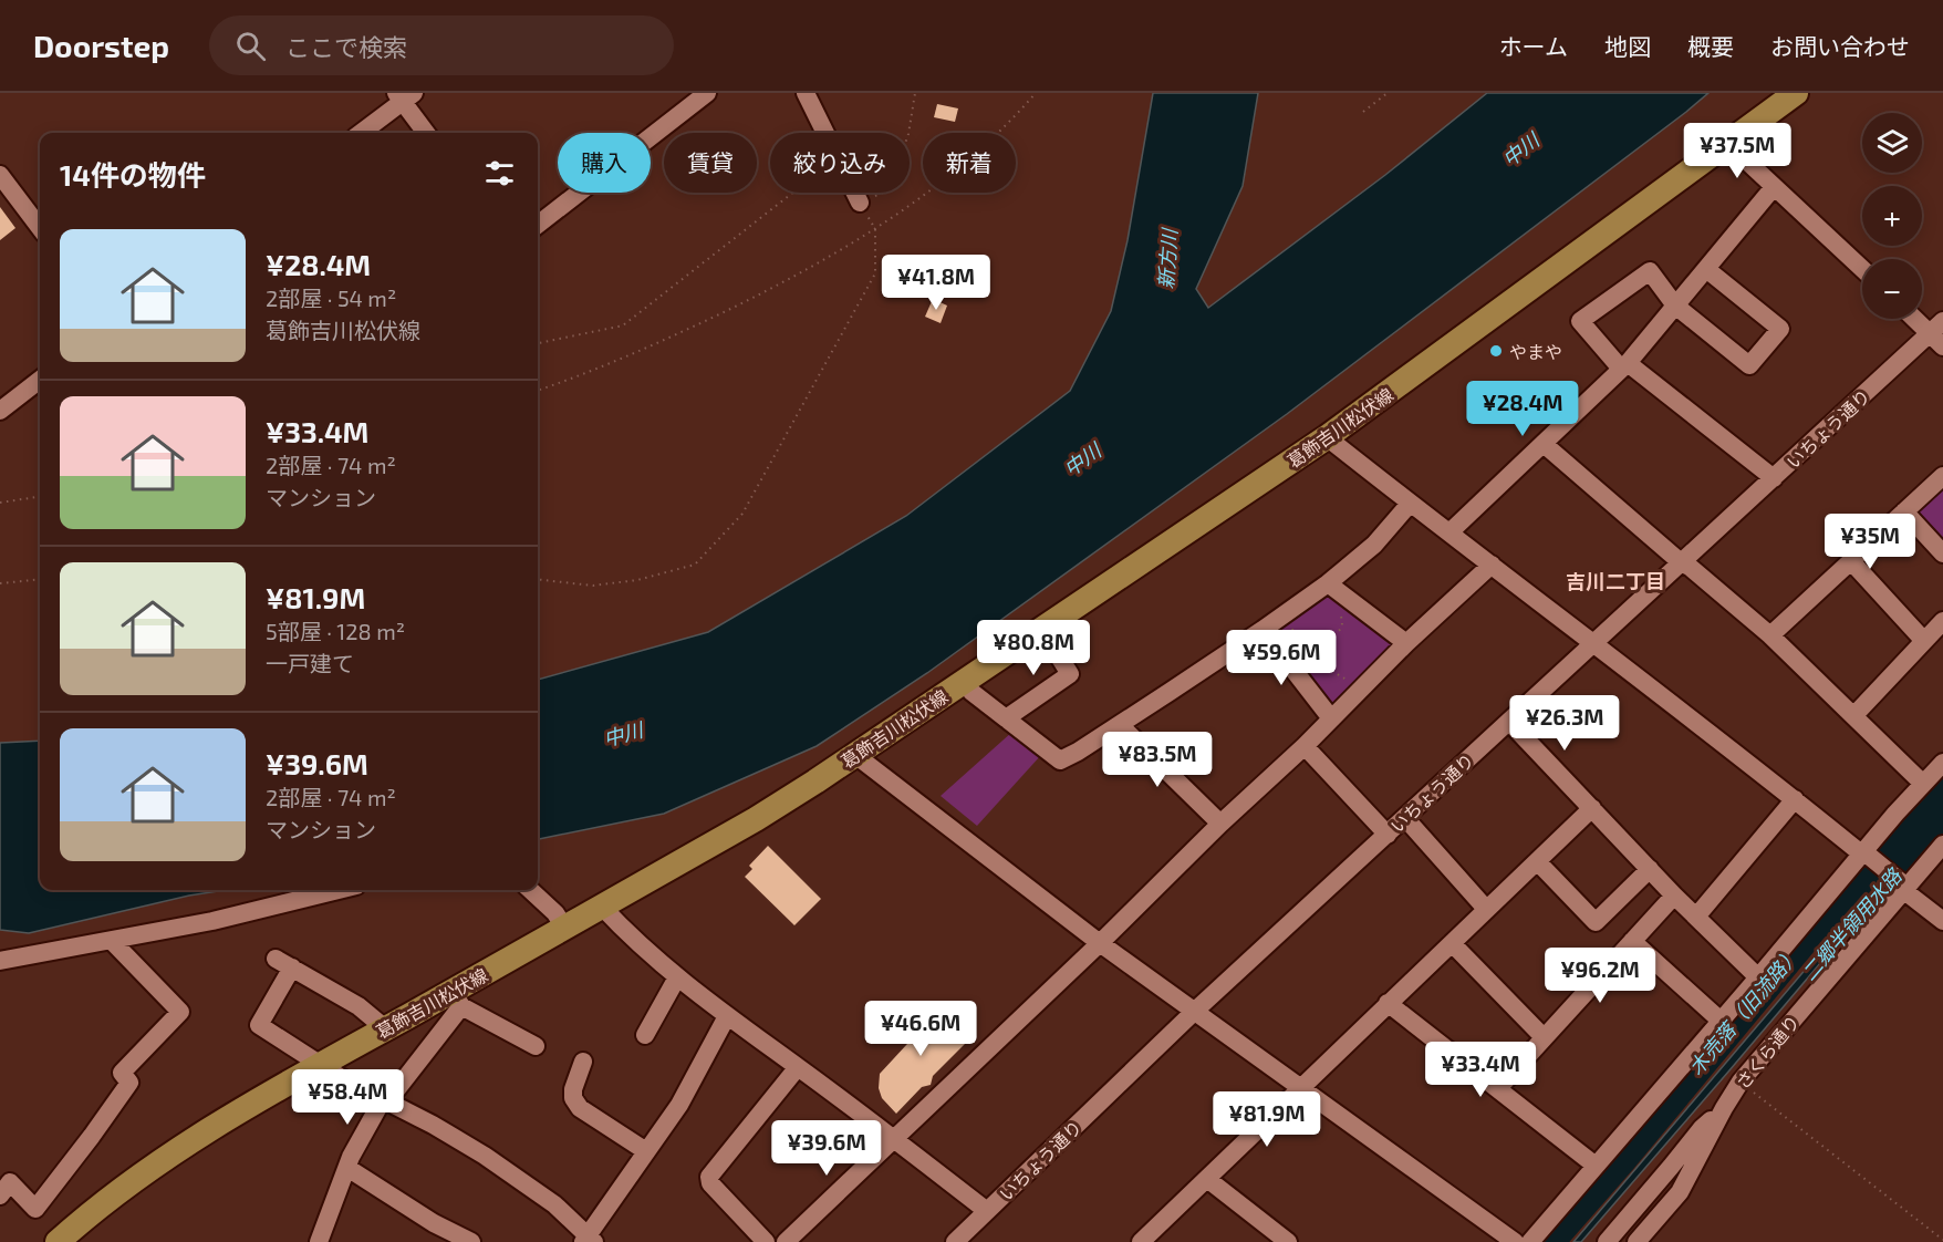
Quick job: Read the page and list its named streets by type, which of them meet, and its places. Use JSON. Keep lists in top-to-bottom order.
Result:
{
  "streets": {
    "main road": ["葛飾吉川松伏線"],
    "street": ["いちょう通り", "さくら通り"]
  },
  "districts": ["吉川二丁目"],
  "water": [
    "中川",
    "新方川",
    "二郷半領用水路",
    "木売落（旧流路）"
  ],
  "places": ["やまや"],
  "page": {
    "header": "Doorstep",
    "search": "ここで検索",
    "nav": [
      "ホーム",
      "地図",
      "概要",
      "お問い合わせ"
    ],
    "map_buttons": ["+", "−"],
    "price": [
      "¥37.5M",
      "¥41.8M",
      "¥28.4M",
      "¥35M",
      "¥80.8M",
      "¥59.6M",
      "¥26.3M",
      "¥83.5M",
      "¥96.2M",
      "¥46.6M",
      "¥33.4M",
      "¥58.4M",
      "¥81.9M",
      "¥39.6M"
    ],
    "chip": [
      "購入",
      "賃貸",
      "絞り込み",
      "新着"
    ],
    "heading": "14件の物件",
    "list": [
      {
        "name": "¥28.4M",
        "note": "2部屋 · 54 m² · 葛飾吉川松伏線"
      },
      {
        "name": "¥33.4M",
        "note": "2部屋 · 74 m² · マンション"
      },
      {
        "name": "¥81.9M",
        "note": "5部屋 · 128 m² · 一戸建て"
      },
      {
        "name": "¥39.6M",
        "note": "2部屋 · 74 m² · マンション"
      }
    ]
  }
}
